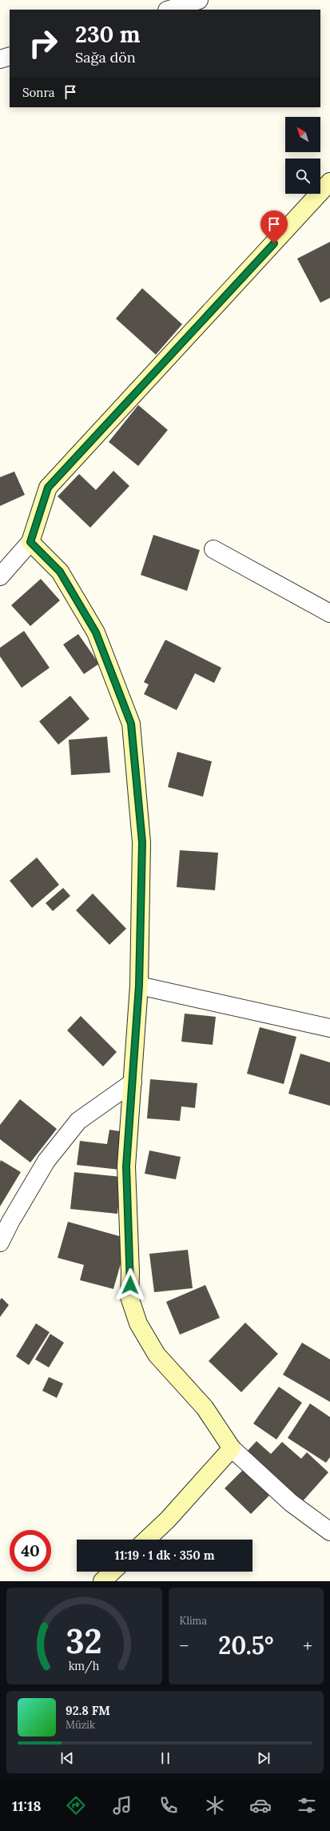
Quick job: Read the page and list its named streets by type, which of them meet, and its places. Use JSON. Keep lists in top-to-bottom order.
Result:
{
  "north": "top left",
  "page": {
    "turn": ["230 m", "Sağa dön"],
    "then": "Sonra",
    "limit": "40",
    "trip": "11:19 · 1 dk · 350 m",
    "tile": "Klima",
    "heat": ["−", "20.5°", "+"],
    "song": ["92.8 FM", "Müzik"],
    "tabs": "11:18",
    "gauge": ["32", "km/h"]
  }
}
